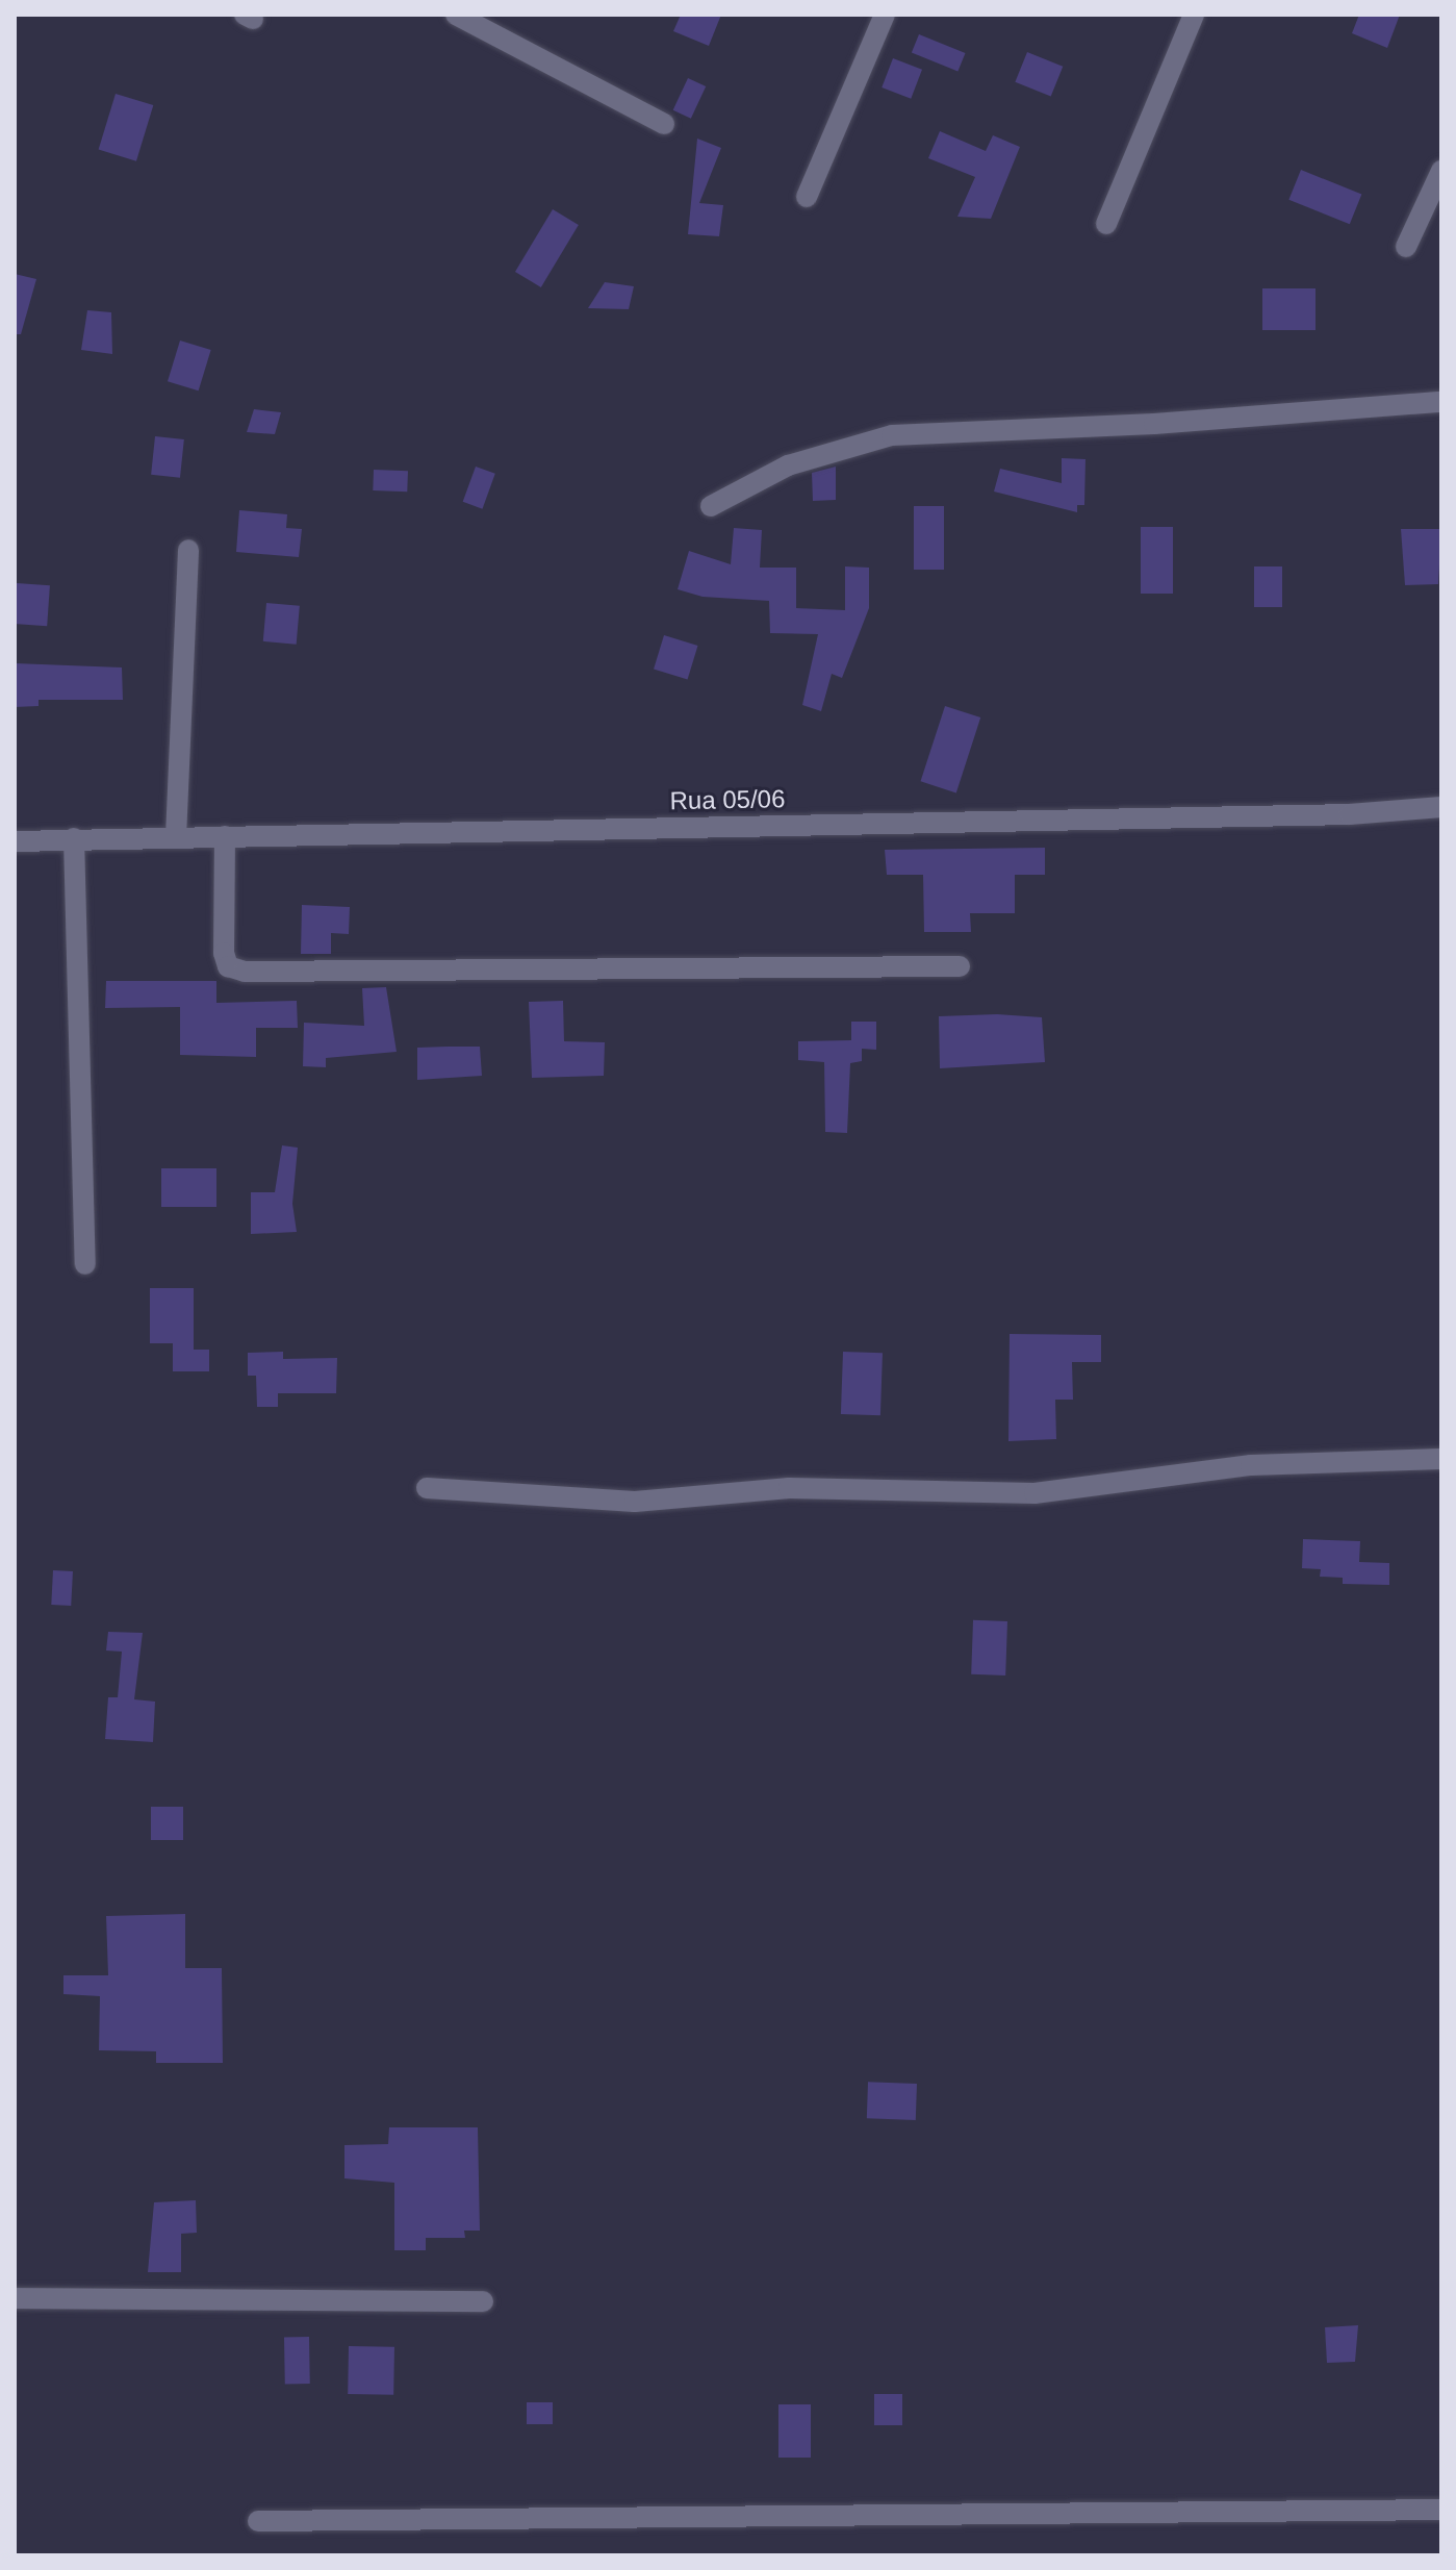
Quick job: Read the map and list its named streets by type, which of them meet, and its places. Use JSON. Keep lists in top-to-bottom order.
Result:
{
  "streets": {
    "street": ["Rua 05/06"]
  }
}
